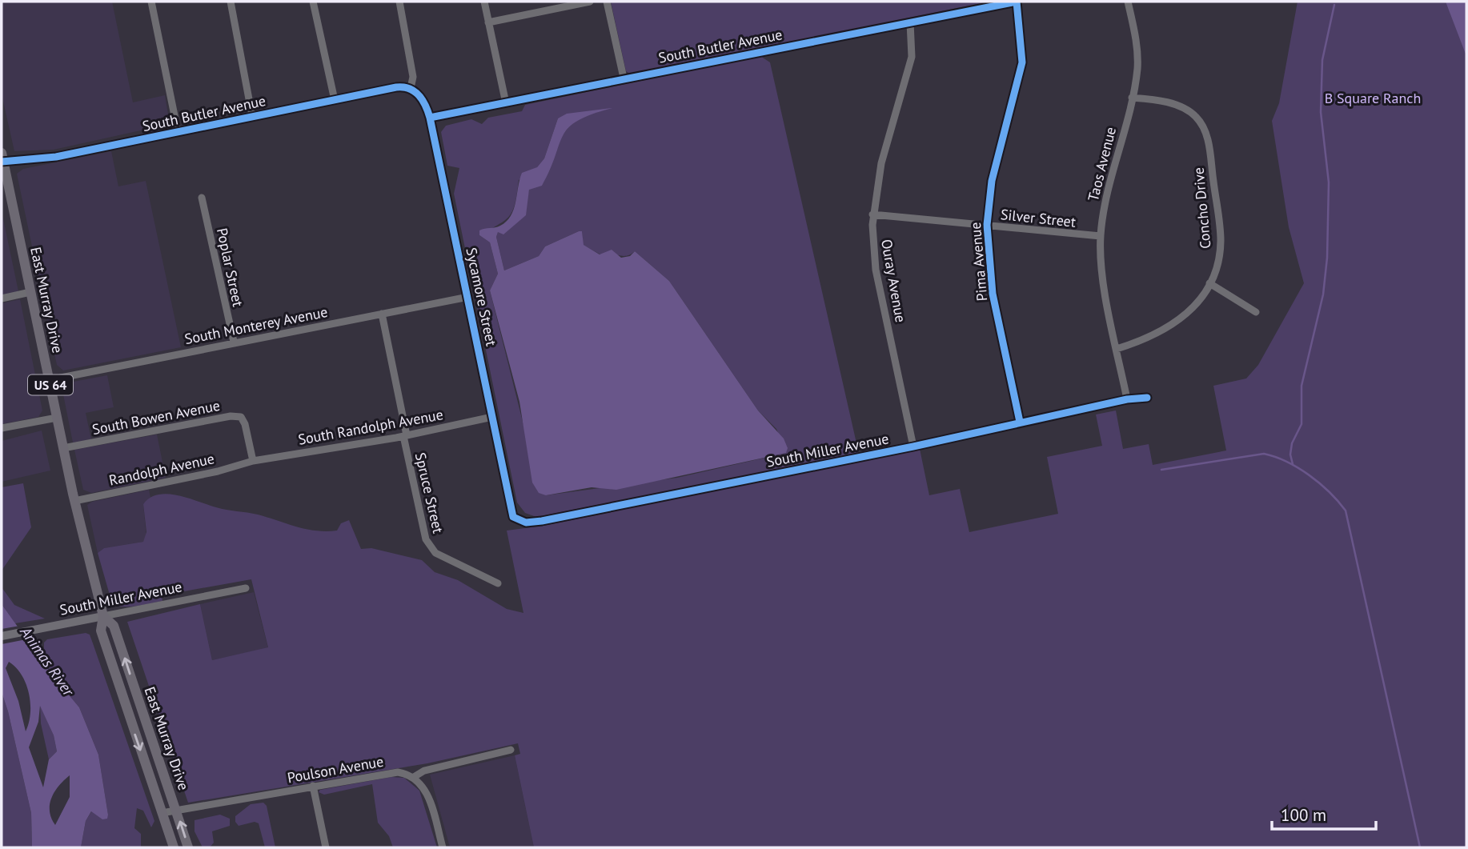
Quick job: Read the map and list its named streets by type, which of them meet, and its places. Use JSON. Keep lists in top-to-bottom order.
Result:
{
  "streets": {
    "highway": ["East Murray Drive", "US 64"],
    "main road": ["South Miller Avenue"],
    "street": [
      "South Butler Avenue",
      "Taos Avenue",
      "Concho Drive",
      "Silver Street",
      "Pima Avenue",
      "Poplar Street",
      "Ouray Avenue",
      "Sycamore Street",
      "South Monterey Avenue",
      "South Bowen Avenue",
      "South Randolph Avenue",
      "Randolph Avenue",
      "Spruce Street",
      "Poulson Avenue"
    ]
  },
  "crossings": [
    ["South Butler Avenue", "Pima Avenue"],
    ["South Butler Avenue", "Ouray Avenue"],
    ["South Butler Avenue", "Sycamore Street"],
    ["South Butler Avenue", "East Murray Drive"],
    ["Taos Avenue", "Concho Drive"],
    ["Taos Avenue", "Silver Street"],
    ["Taos Avenue", "South Miller Avenue"],
    ["Silver Street", "Pima Avenue"],
    ["Silver Street", "Ouray Avenue"],
    ["Pima Avenue", "South Miller Avenue"],
    ["Poplar Street", "South Monterey Avenue"],
    ["Ouray Avenue", "South Miller Avenue"],
    ["Sycamore Street", "South Monterey Avenue"],
    ["Sycamore Street", "South Randolph Avenue"],
    ["Sycamore Street", "South Miller Avenue"],
    ["East Murray Drive", "South Monterey Avenue"],
    ["East Murray Drive", "US 64"],
    ["East Murray Drive", "South Bowen Avenue"],
    ["East Murray Drive", "South Miller Avenue"],
    ["East Murray Drive", "Randolph Avenue"],
    ["East Murray Drive", "Poulson Avenue"],
    ["South Monterey Avenue", "Spruce Street"],
    ["US 64", "Poulson Avenue"],
    ["South Bowen Avenue", "South Randolph Avenue"],
    ["South Bowen Avenue", "Randolph Avenue"],
    ["South Randolph Avenue", "Randolph Avenue"],
    ["South Randolph Avenue", "Spruce Street"]
  ],
  "water": ["Animas River"],
  "parks": ["B Square Ranch"],
  "scale_bar": "100 m"
}
